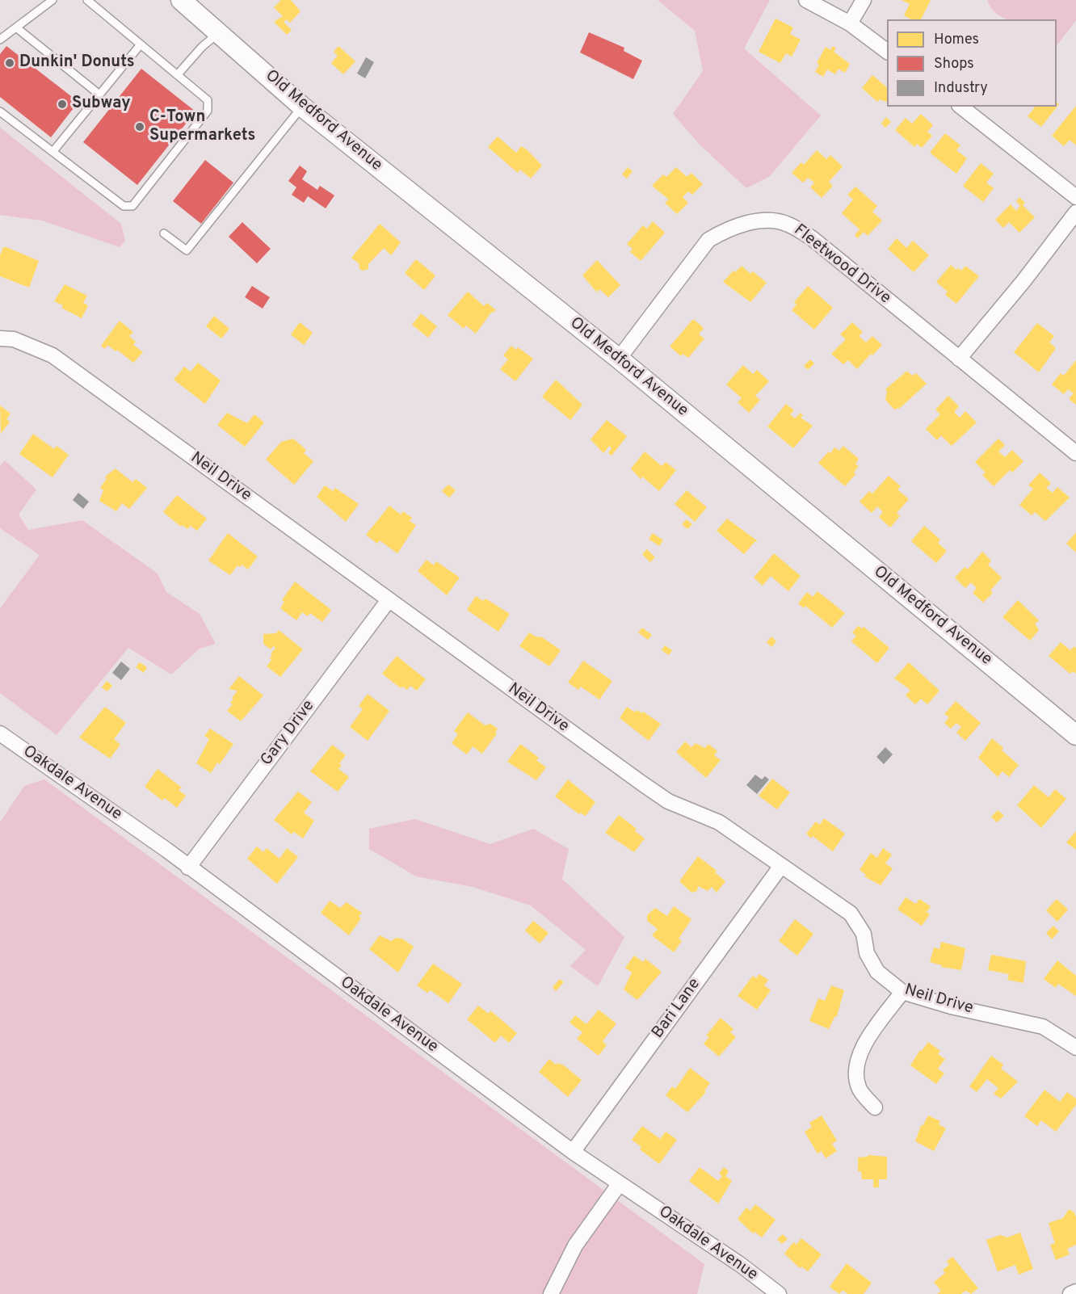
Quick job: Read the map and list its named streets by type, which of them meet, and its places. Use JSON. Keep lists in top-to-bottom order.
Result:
{
  "streets": {
    "street": [
      "Old Medford Avenue",
      "Fleetwood Drive",
      "Neil Drive",
      "Gary Drive",
      "Oakdale Avenue",
      "Bari Lane"
    ]
  },
  "crossings": [
    ["Old Medford Avenue", "Fleetwood Drive"],
    ["Neil Drive", "Gary Drive"],
    ["Neil Drive", "Bari Lane"],
    ["Gary Drive", "Oakdale Avenue"],
    ["Oakdale Avenue", "Bari Lane"]
  ],
  "places": ["Dunkin' Donuts", "Subway", "C‑Town Supermarkets"],
  "legend": ["Homes", "Shops", "Industry"]
}
